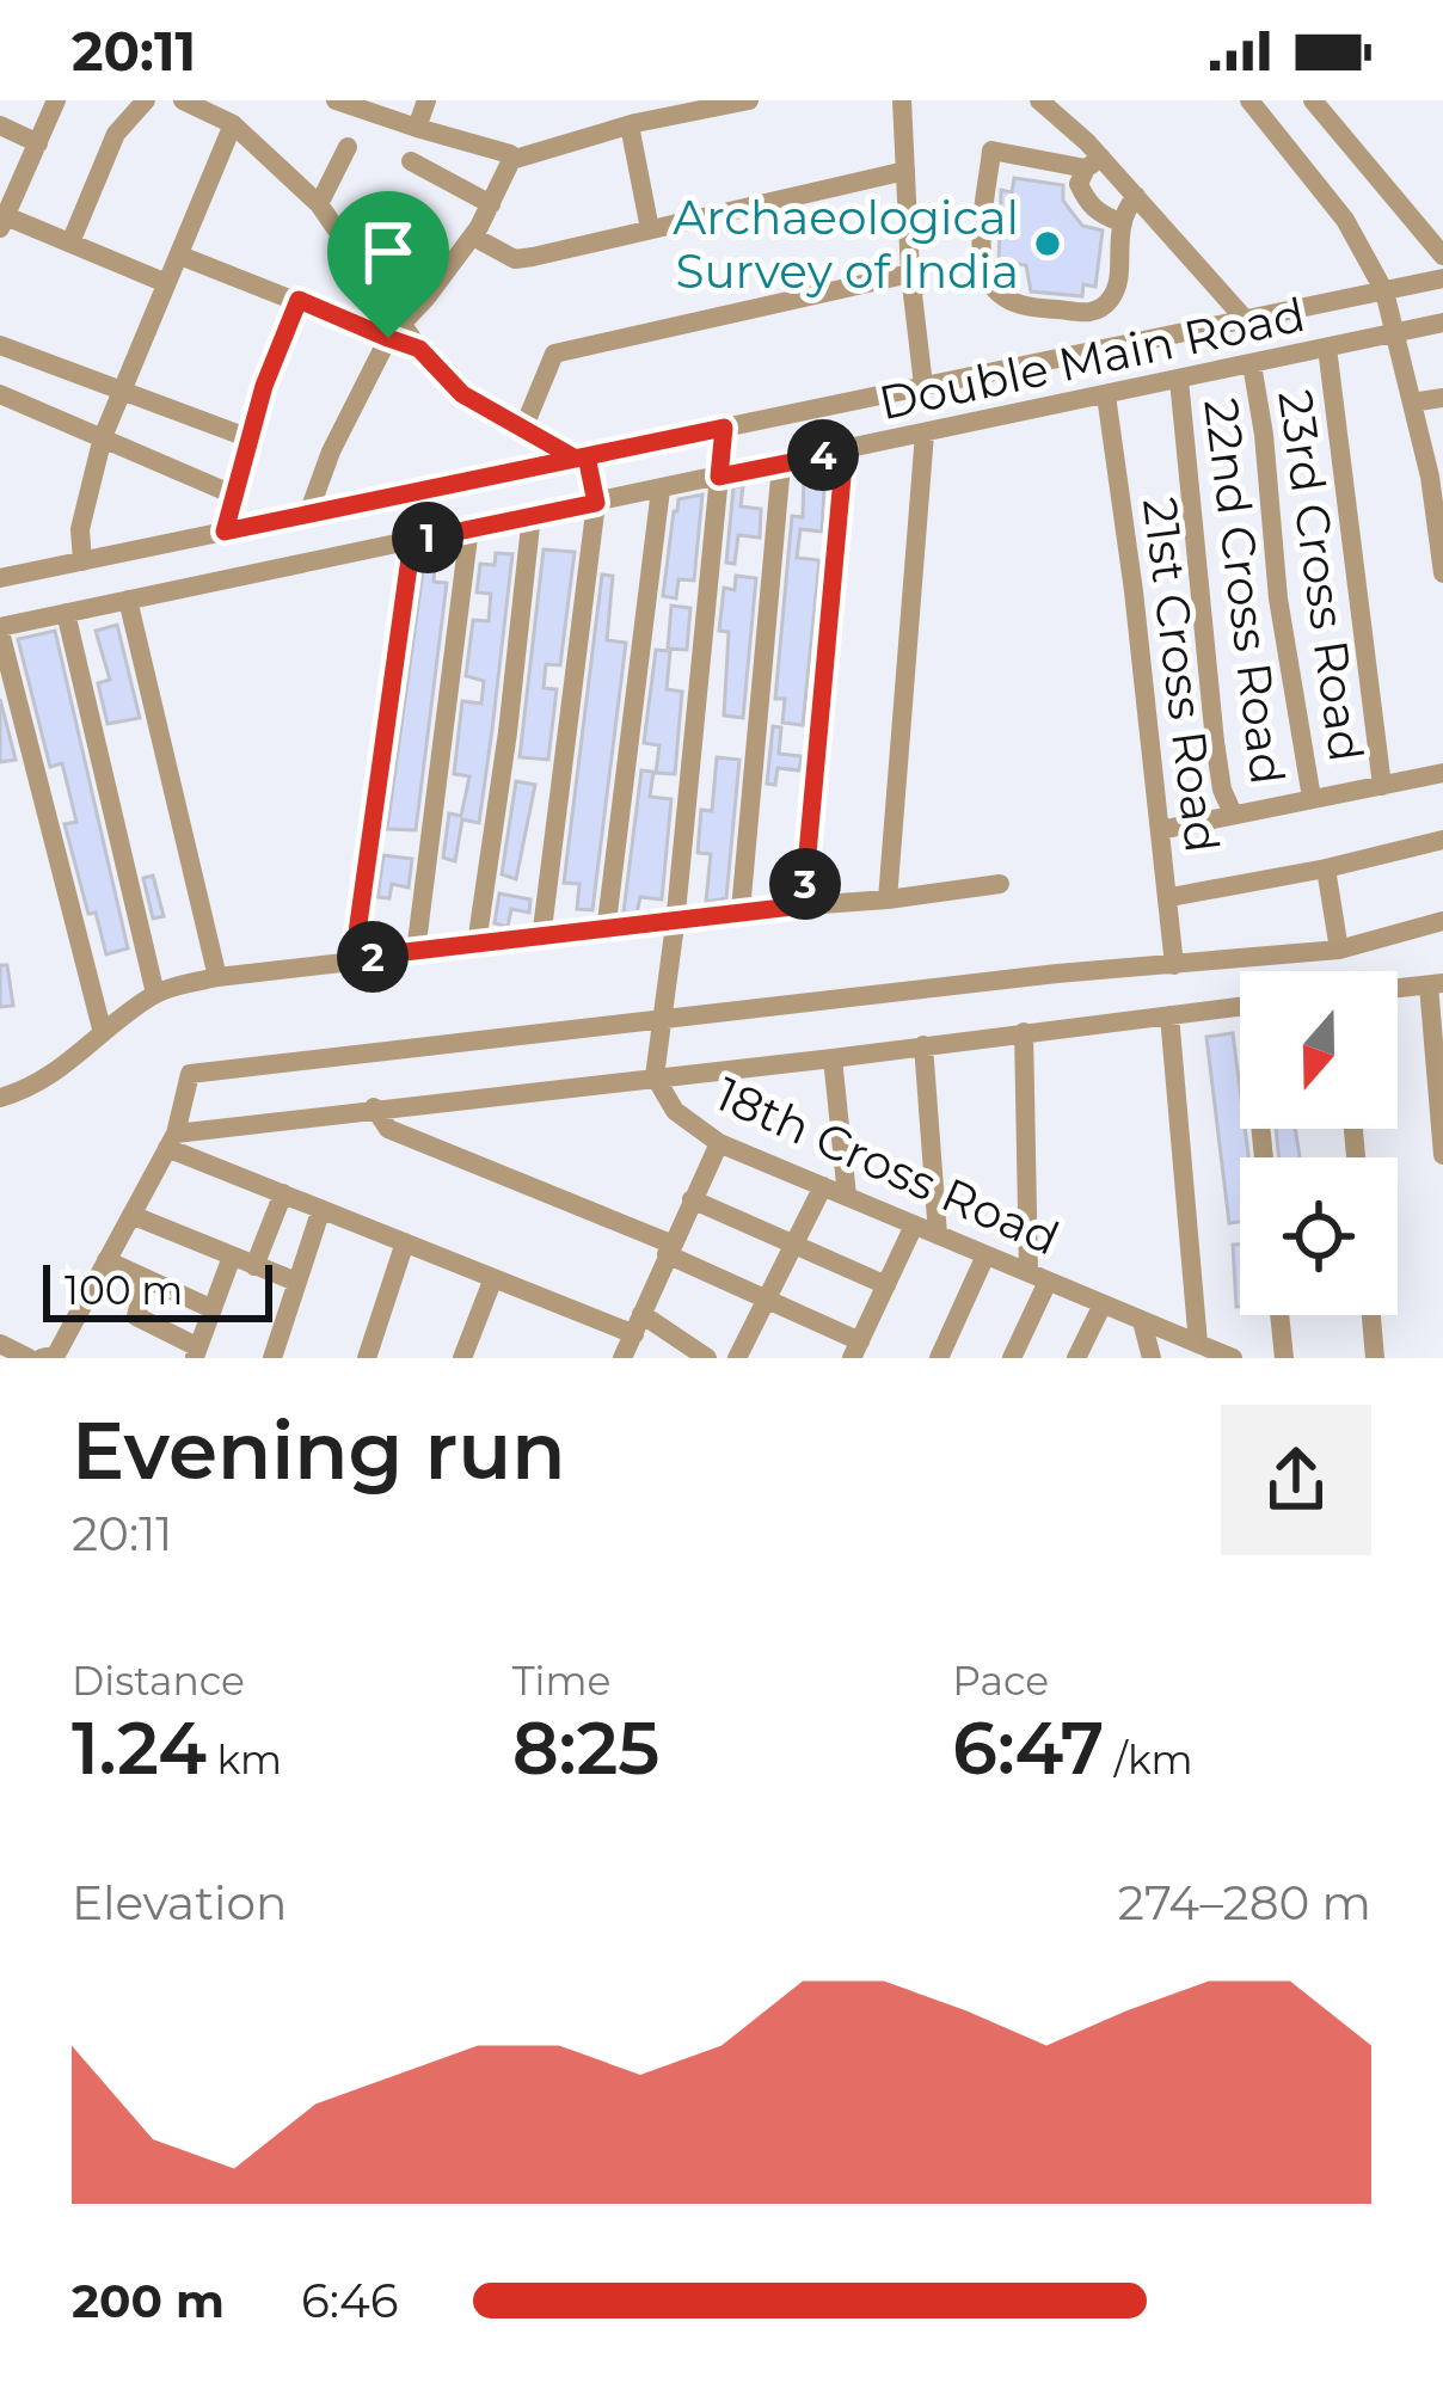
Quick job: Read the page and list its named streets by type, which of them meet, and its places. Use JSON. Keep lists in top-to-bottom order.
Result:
{
  "streets": {
    "street": [
      "Double Main Road",
      "23rd Cross Road",
      "22nd Cross Road",
      "21st Cross Road",
      "18th Cross Road"
    ]
  },
  "crossings": [
    ["Double Main Road", "23rd Cross Road"],
    ["Double Main Road", "22nd Cross Road"],
    ["Double Main Road", "21st Cross Road"],
    ["Double Main Road", "18th Cross Road"]
  ],
  "places": ["Archaeological Survey of India"],
  "scale_bar": "100 m",
  "north": "bottom",
  "page": {
    "status": "20:11",
    "pins": [
      "4",
      "1",
      "3",
      "2"
    ],
    "scale": "100 m",
    "heading": ["Evening run", "20:11"],
    "stats": [
      ["Distance", "1.24 km"],
      ["Time", "8:25"],
      ["Pace", "6:47 /km"]
    ],
    "chart": ["Elevation", "274–280 m"],
    "list": [
      {
        "name": "200 m",
        "note": "6:46"
      }
    ]
  }
}
